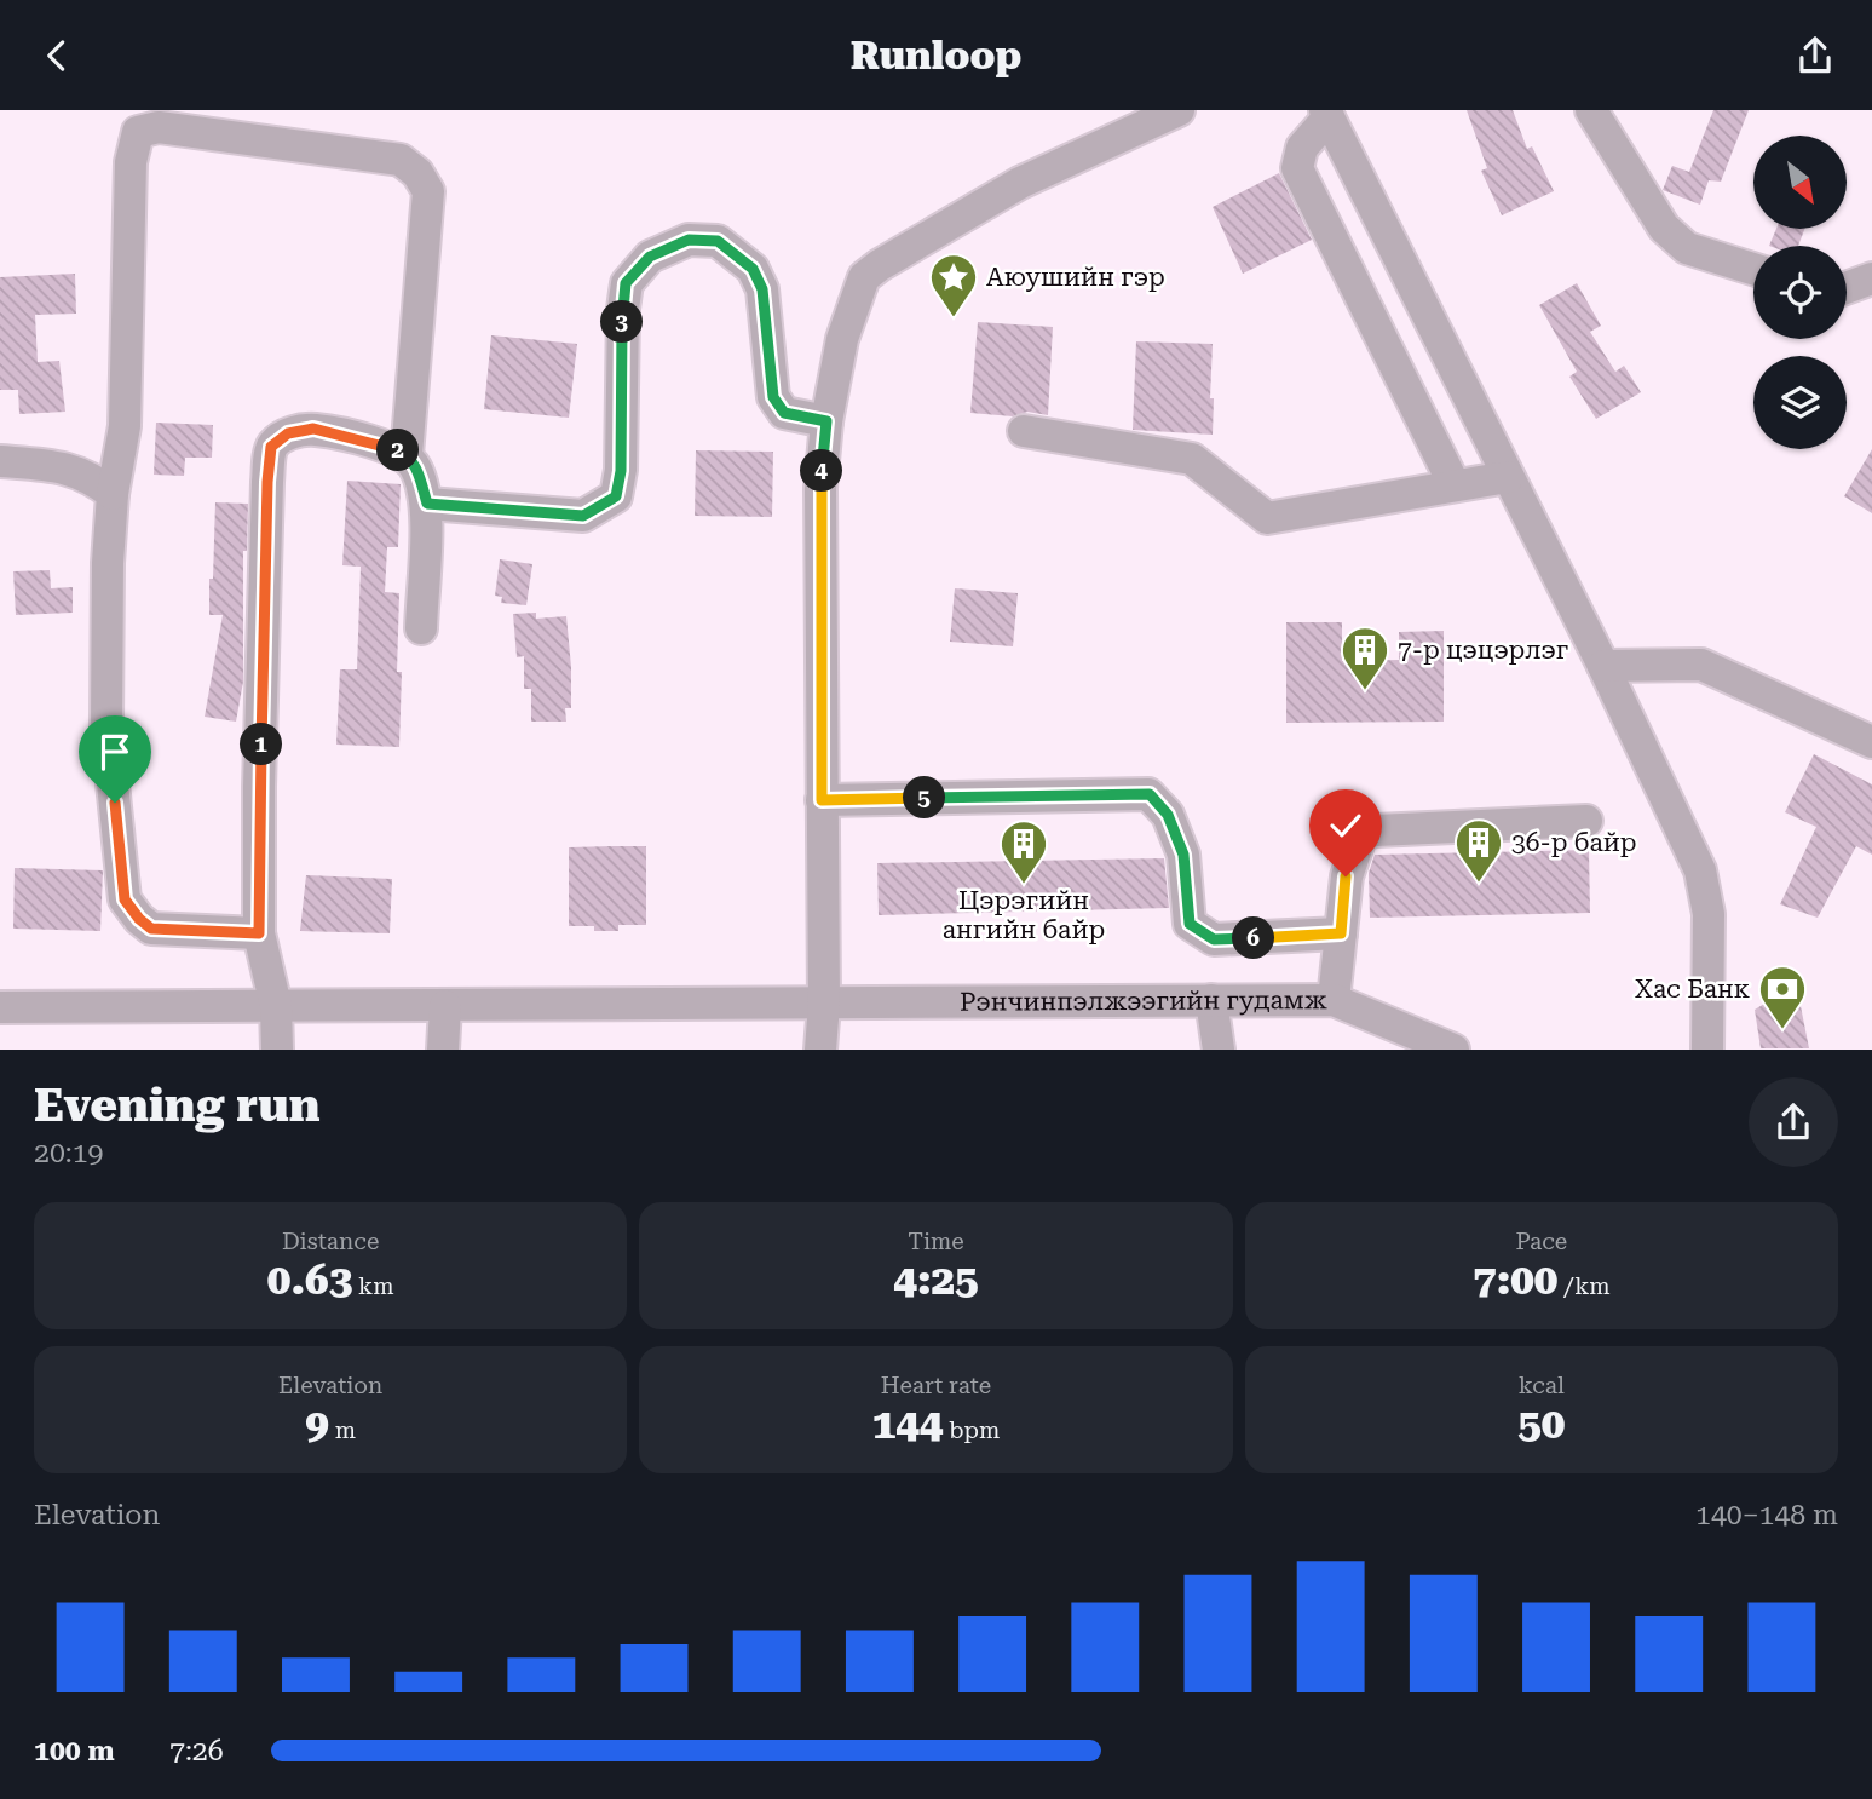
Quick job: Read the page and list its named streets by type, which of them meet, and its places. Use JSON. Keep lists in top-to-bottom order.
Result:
{
  "streets": {
    "street": ["Рэнчинпэлжээгийн гудамж"]
  },
  "places": {
    "place": ["Аюушийн гэр"],
    "building": ["7-р цэцэрлэг", "36-р байр", "Цэрэгийн ангийн байр"],
    "bank": ["Хас Банк"]
  },
  "north": "bottom right",
  "page": {
    "header": "Runloop",
    "pins": [
      "3",
      "2",
      "4",
      "1",
      "5",
      "6"
    ],
    "heading": ["Evening run", "20:19"],
    "stats": [
      ["Distance", "0.63 km"],
      ["Time", "4:25"],
      ["Pace", "7:00 /km"],
      ["Elevation", "9 m"],
      ["Heart rate", "144 bpm"],
      ["kcal", "50"]
    ],
    "chart": ["Elevation", "140–148 m"],
    "list": [
      {
        "name": "100 m",
        "note": "7:26"
      }
    ]
  }
}
